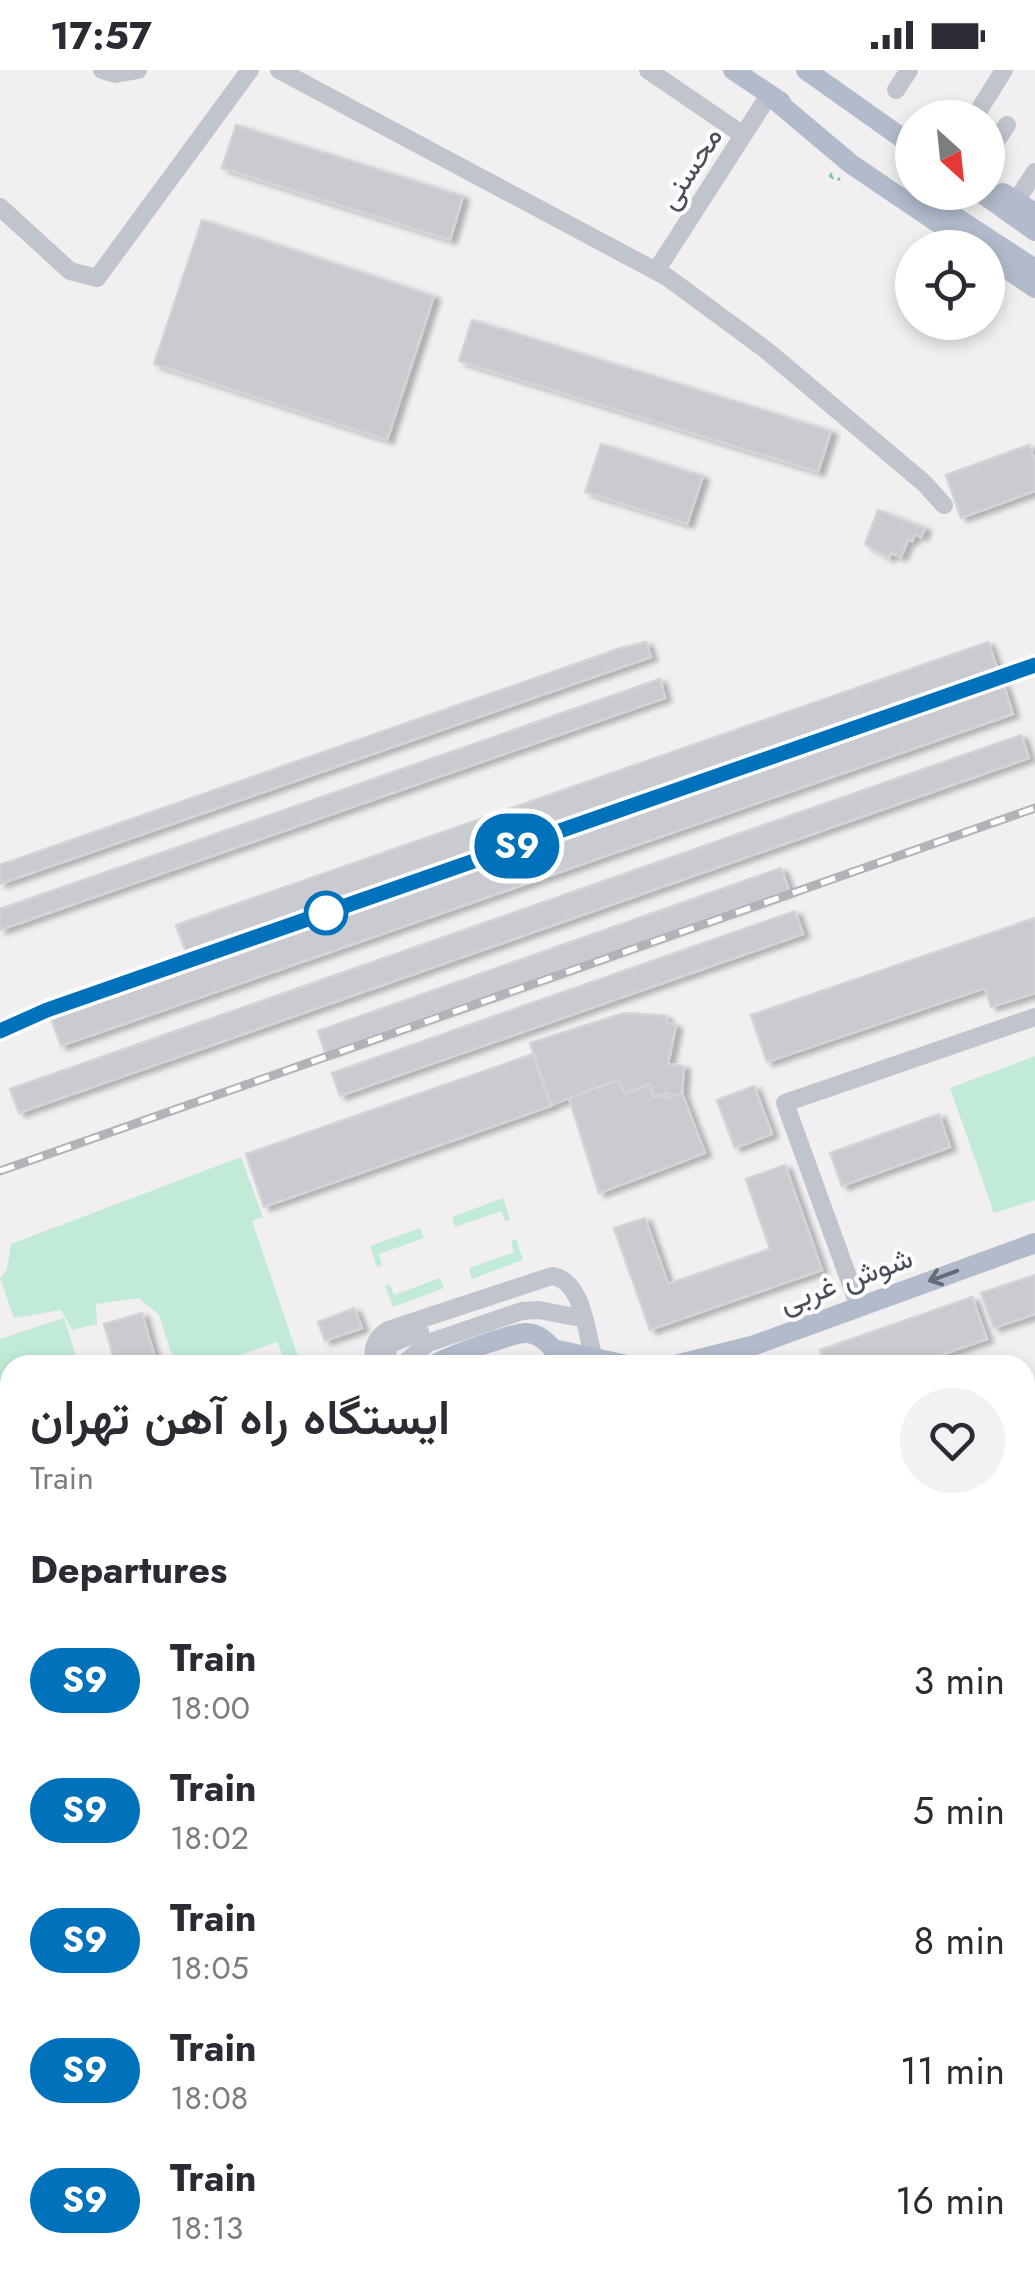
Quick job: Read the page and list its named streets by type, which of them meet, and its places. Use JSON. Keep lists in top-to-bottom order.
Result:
{
  "streets": {
    "main road": ["شوش غربی"],
    "street": ["محسنی"]
  },
  "one_way": ["شوش غربی"],
  "north": "bottom right",
  "page": {
    "status": "17:57",
    "on_map": "S9",
    "heading": [
      ["ایستگاه راه آهن تهران", "Train"],
      "Departures"
    ],
    "list": [
      {
        "mark": "S9",
        "name": "Train",
        "note": "18:00",
        "value": "3 min"
      },
      {
        "mark": "S9",
        "name": "Train",
        "note": "18:02",
        "value": "5 min"
      },
      {
        "mark": "S9",
        "name": "Train",
        "note": "18:05",
        "value": "8 min"
      },
      {
        "mark": "S9",
        "name": "Train",
        "note": "18:08",
        "value": "11 min"
      },
      {
        "mark": "S9",
        "name": "Train",
        "note": "18:13",
        "value": "16 min"
      }
    ]
  }
}
